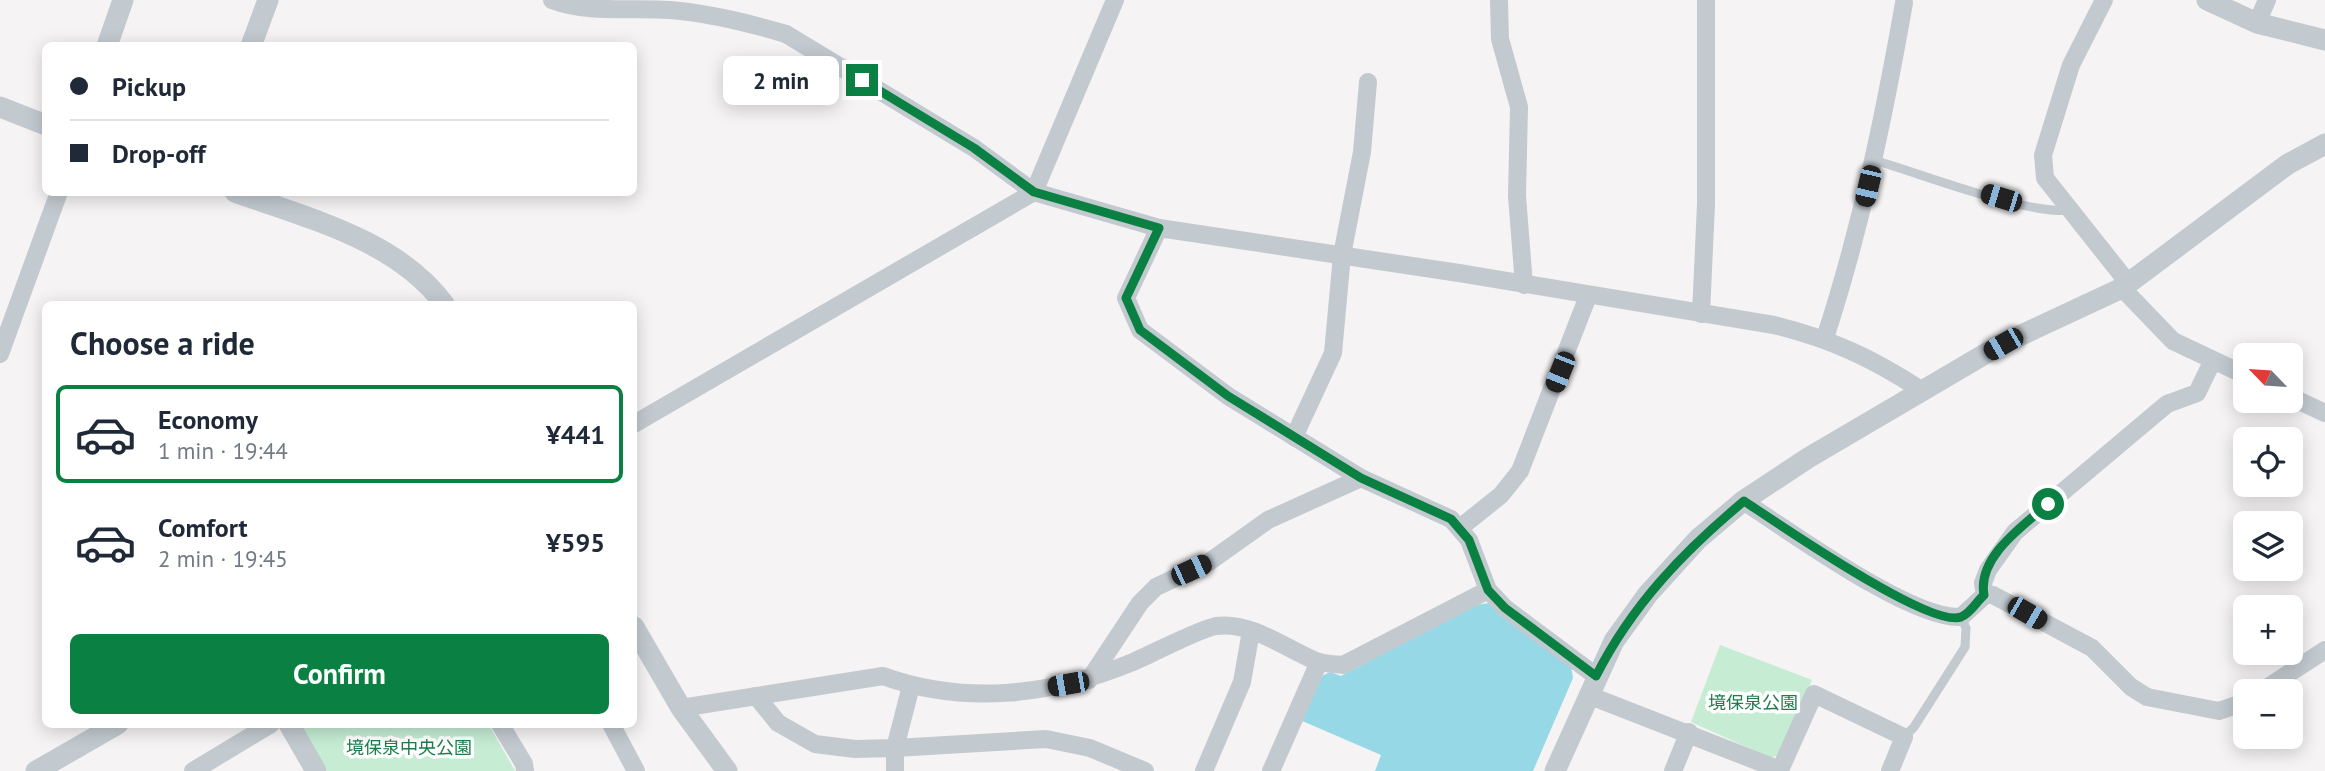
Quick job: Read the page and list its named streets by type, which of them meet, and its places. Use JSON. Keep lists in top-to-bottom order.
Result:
{
  "parks": ["境保泉公園", "境保泉中央公園"],
  "north": "top left",
  "page": {
    "banner": ["Pickup", "Drop-off"],
    "bubble": "2 min",
    "heading": "Choose a ride",
    "map_buttons": ["+", "−"],
    "list": [
      {
        "name": "Economy",
        "note": "1 min · 19:44",
        "value": "¥441"
      },
      {
        "name": "Comfort",
        "note": "2 min · 19:45",
        "value": "¥595"
      }
    ],
    "buttons": "Confirm"
  }
}
